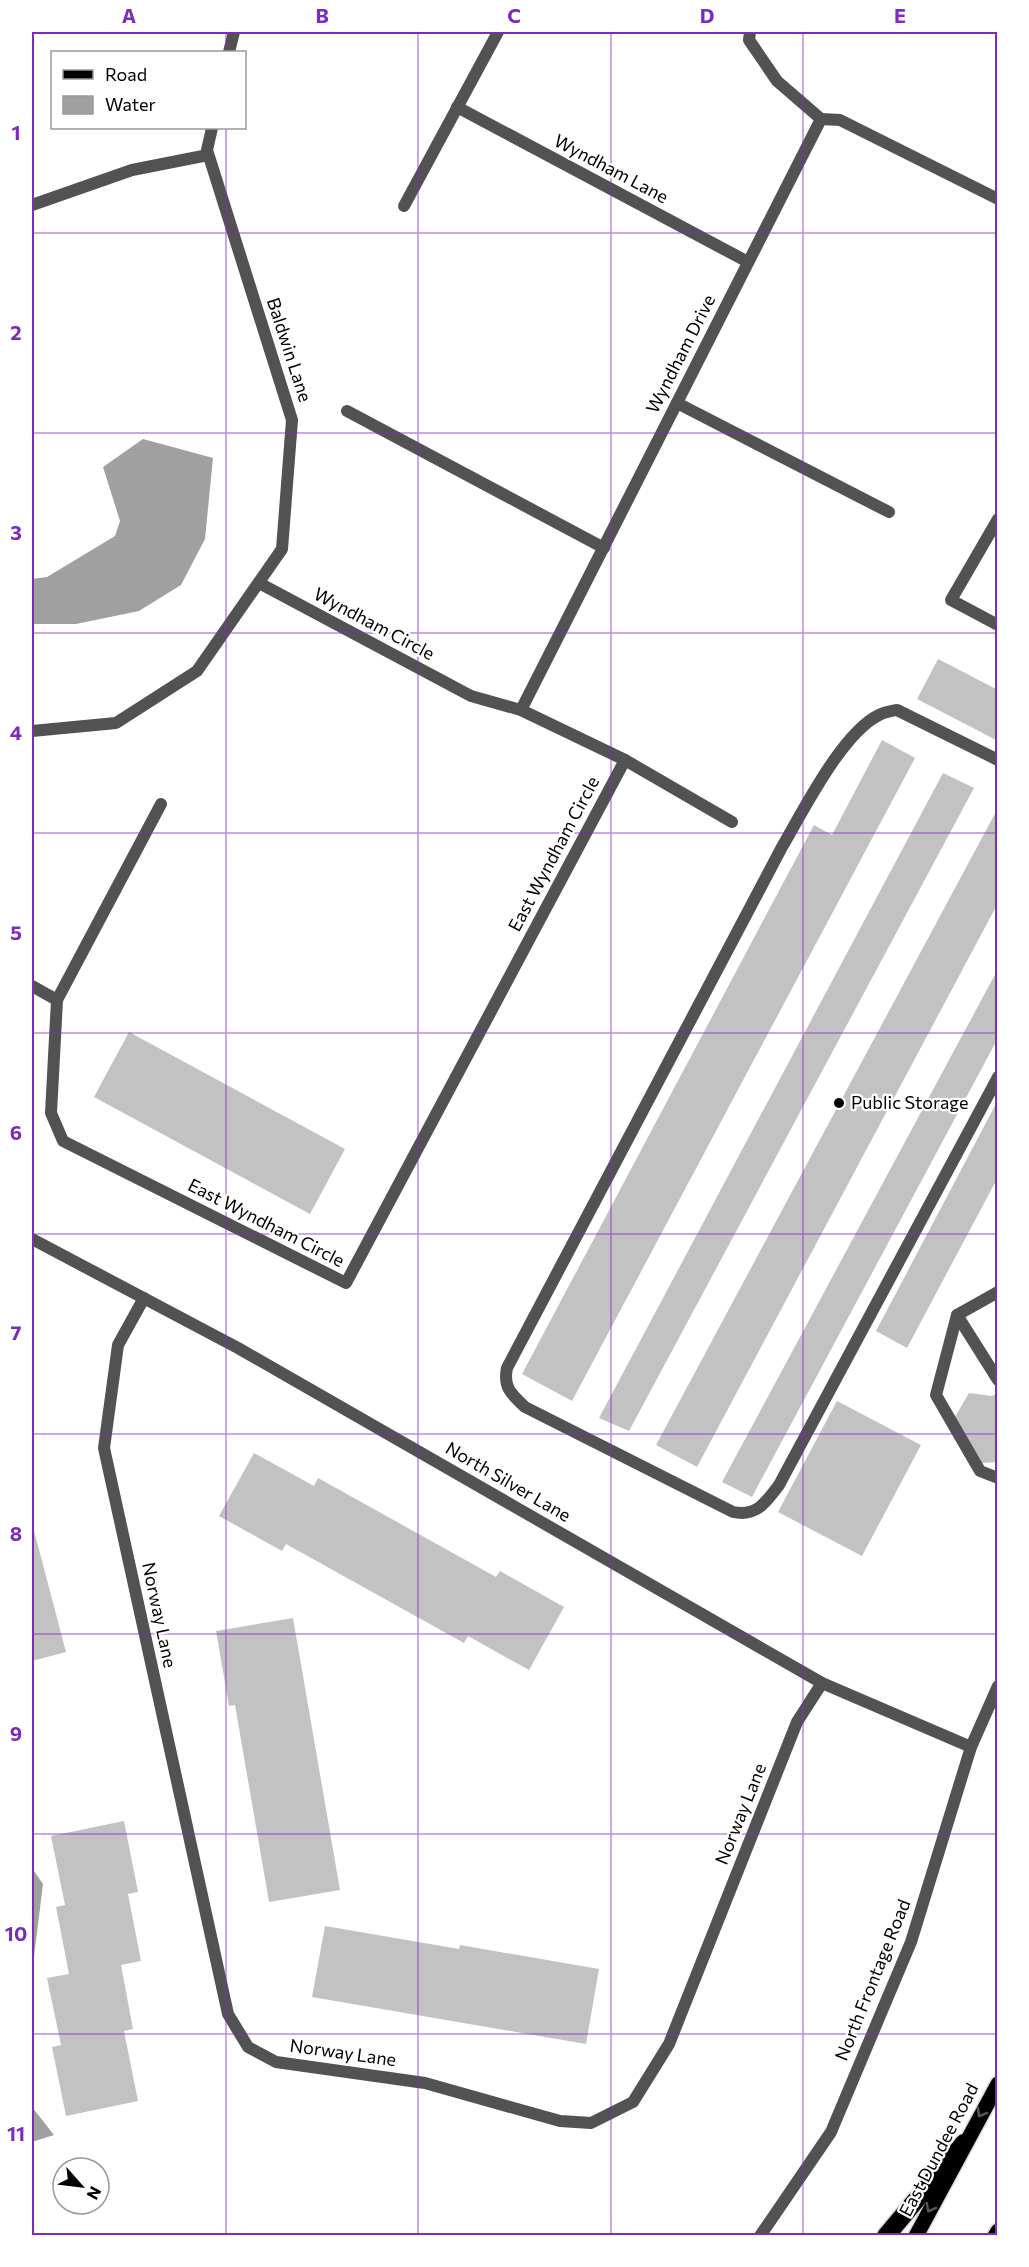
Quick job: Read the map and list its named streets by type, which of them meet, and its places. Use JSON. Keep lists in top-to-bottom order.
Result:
{
  "streets": {
    "main road": ["East Dundee Road"],
    "street": [
      "Wyndham Lane",
      "Baldwin Lane",
      "Wyndham Drive",
      "Wyndham Circle",
      "East Wyndham Circle",
      "North Silver Lane",
      "Norway Lane",
      "North Frontage Road"
    ]
  },
  "crossings": [
    ["Wyndham Lane", "Wyndham Drive"],
    ["Baldwin Lane", "Wyndham Circle"],
    ["Wyndham Drive", "Wyndham Circle"],
    ["Wyndham Circle", "East Wyndham Circle"],
    ["North Silver Lane", "Norway Lane"],
    ["North Silver Lane", "North Frontage Road"]
  ],
  "one_way": ["East Dundee Road"],
  "places": ["Public Storage"],
  "legend": ["Road", "Water"],
  "north": "bottom right",
  "grid": {
    "columns": [
      "A",
      "B",
      "C",
      "D",
      "E"
    ],
    "rows": [
      "1",
      "2",
      "3",
      "4",
      "5",
      "6",
      "7",
      "8",
      "9",
      "10",
      "11"
    ]
  }
}
